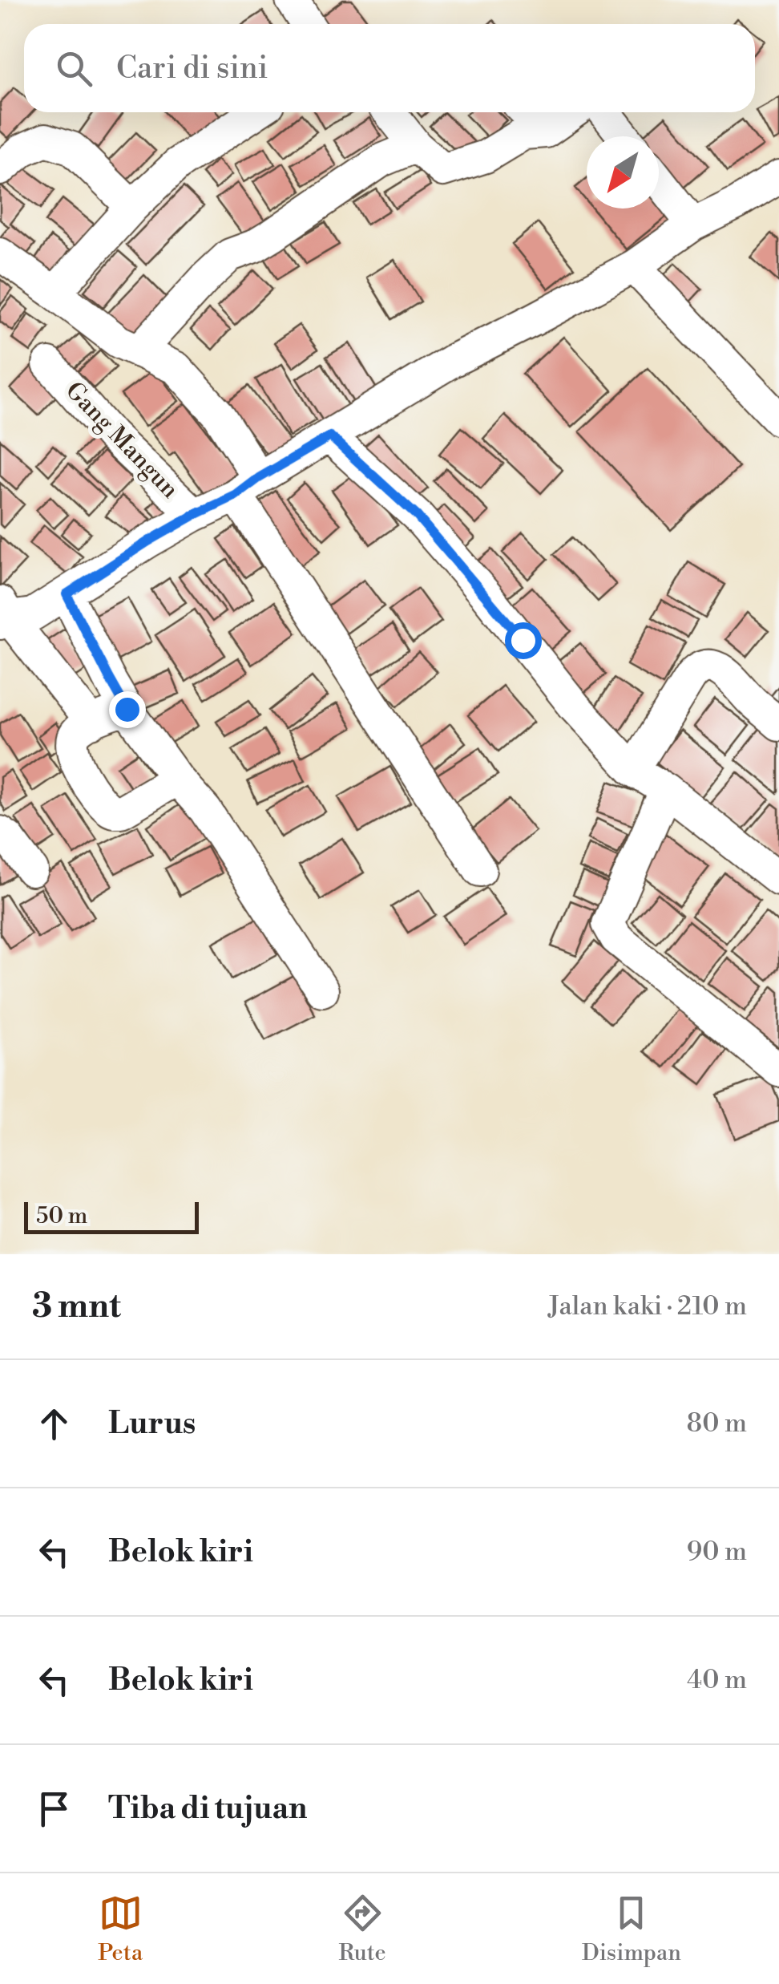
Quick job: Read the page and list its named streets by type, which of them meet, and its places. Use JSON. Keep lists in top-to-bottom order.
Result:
{
  "streets": {
    "street": ["Gang Mangun"]
  },
  "scale_bar": "50 m",
  "north": "bottom left",
  "page": {
    "search": "Cari di sini",
    "scale": "50 m",
    "heading": ["3 mnt", "Jalan kaki · 210 m"],
    "list": [
      ["Lurus", "80 m"],
      ["Belok kiri", "90 m"],
      ["Belok kiri", "40 m"],
      "Tiba di tujuan"
    ],
    "nav": ["Peta", "Rute", "Disimpan"]
  }
}
